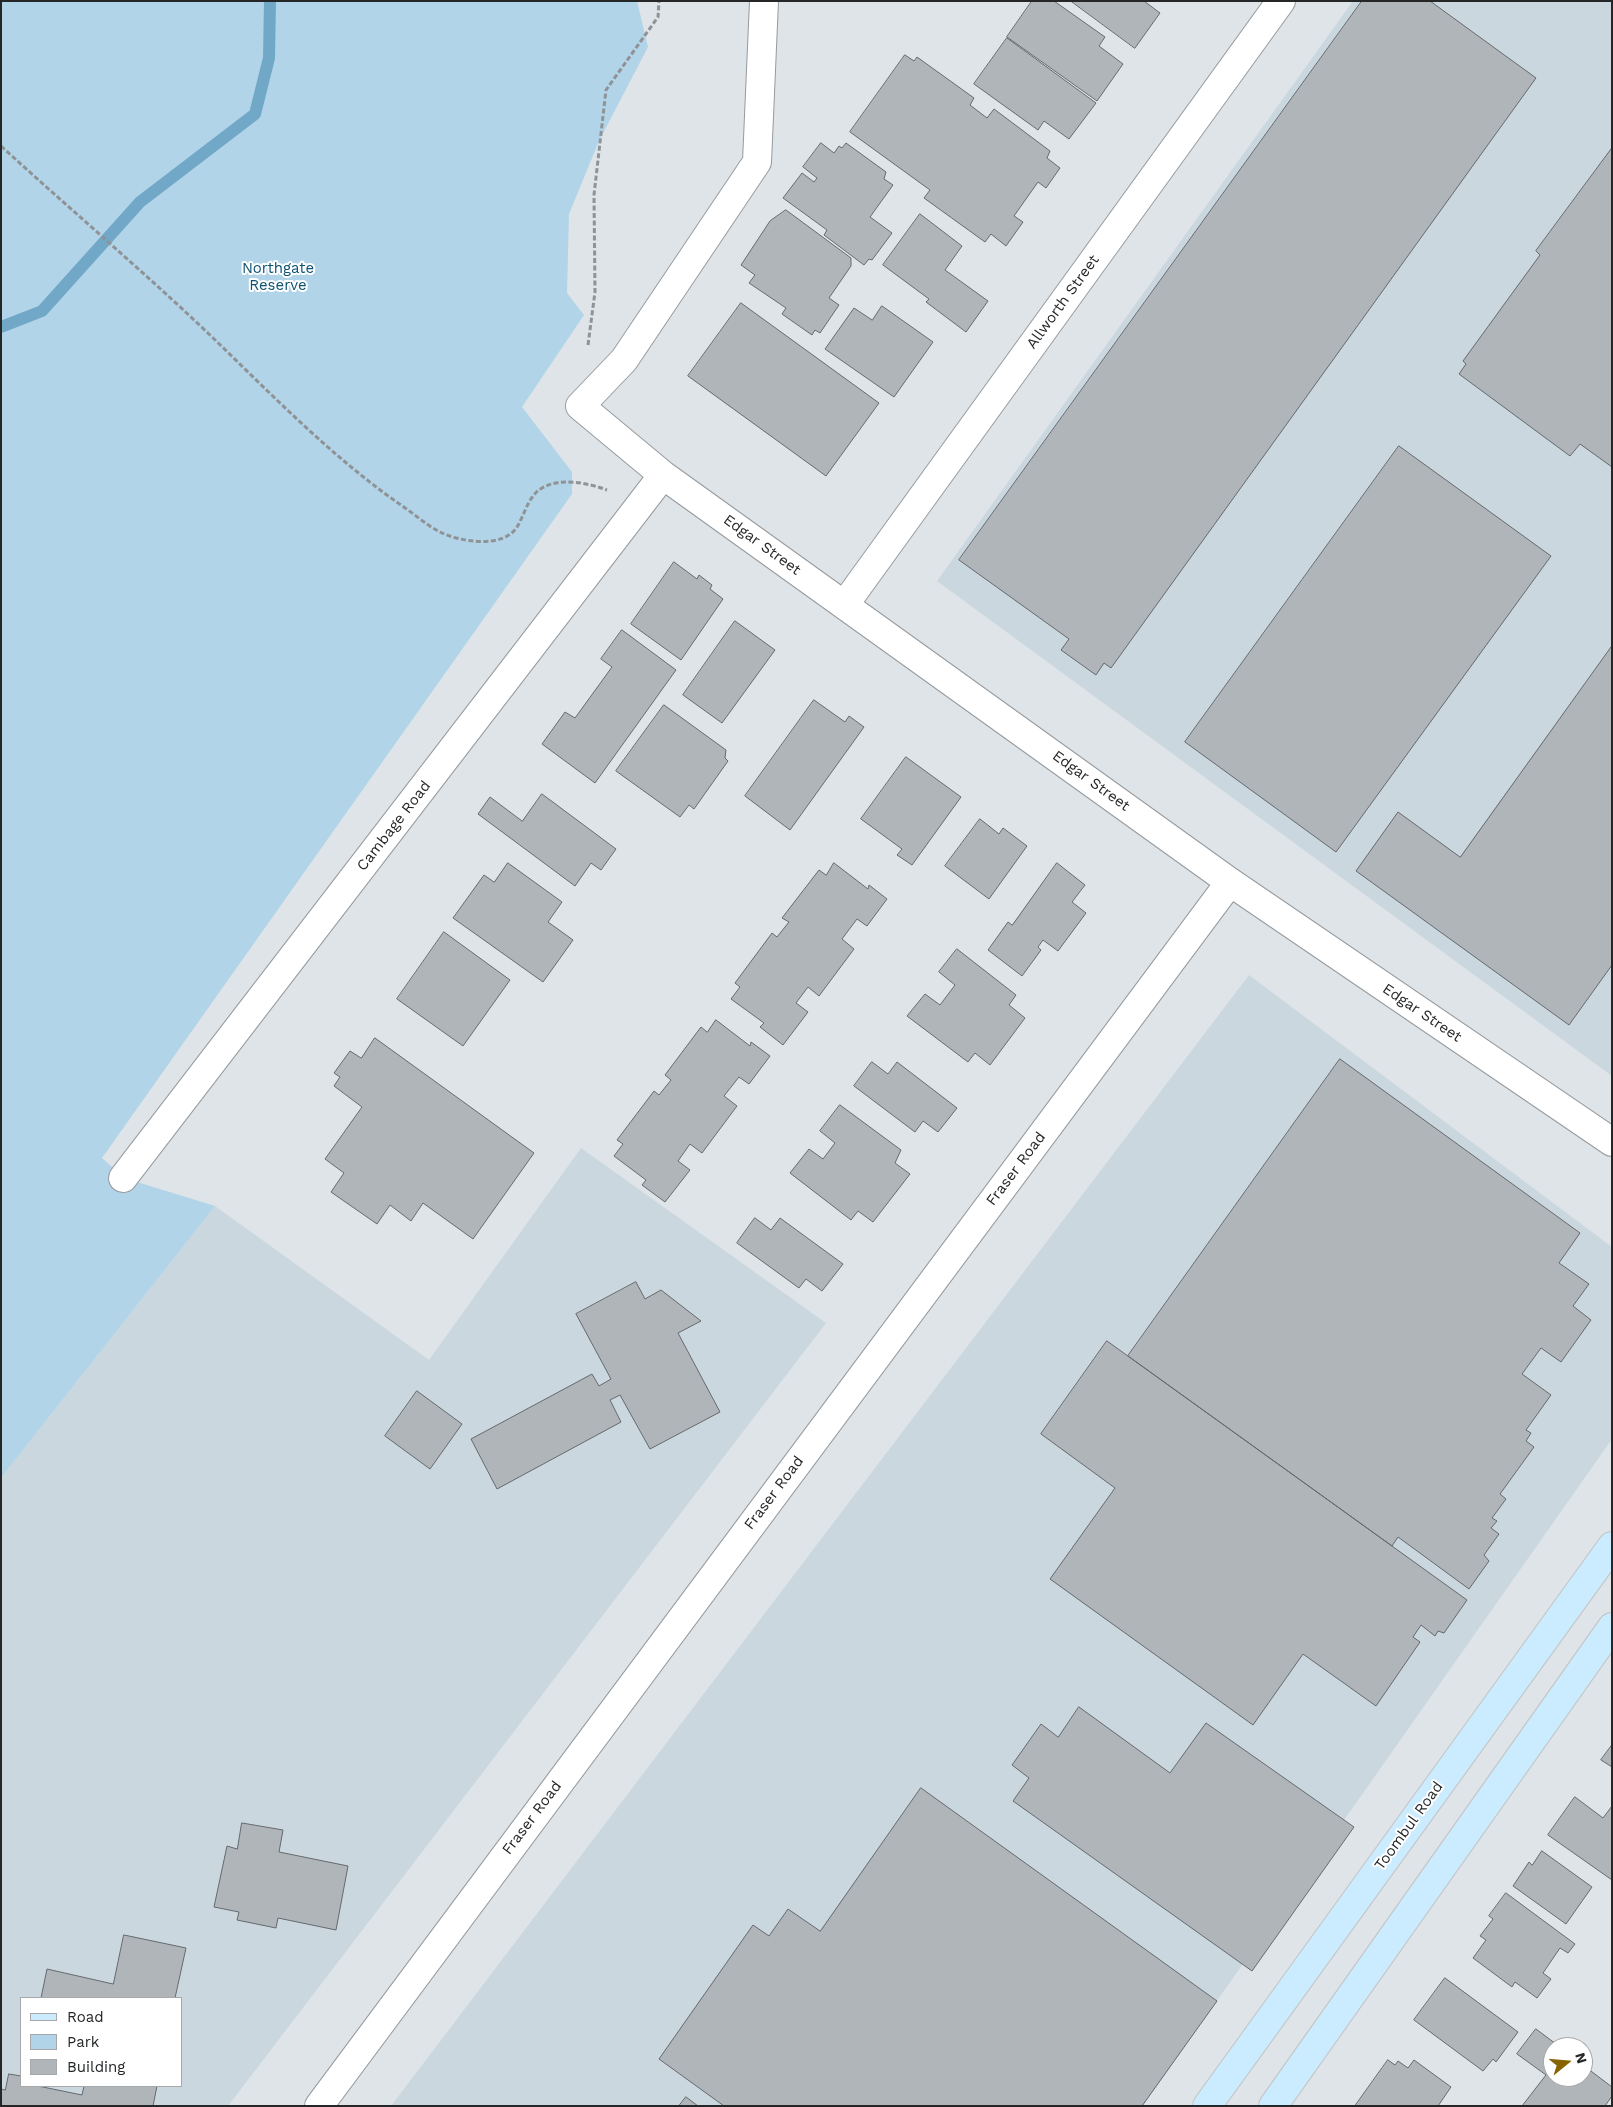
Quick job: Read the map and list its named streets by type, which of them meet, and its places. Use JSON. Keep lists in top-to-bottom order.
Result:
{
  "streets": {
    "main road": ["Toombul Road"],
    "street": [
      "Allworth Street",
      "Edgar Street",
      "Cambage Road",
      "Fraser Road"
    ]
  },
  "crossings": [
    ["Allworth Street", "Edgar Street"],
    ["Edgar Street", "Cambage Road"],
    ["Edgar Street", "Fraser Road"]
  ],
  "parks": ["Northgate Reserve"],
  "legend": ["Road", "Park", "Building"],
  "north": "right"
}
